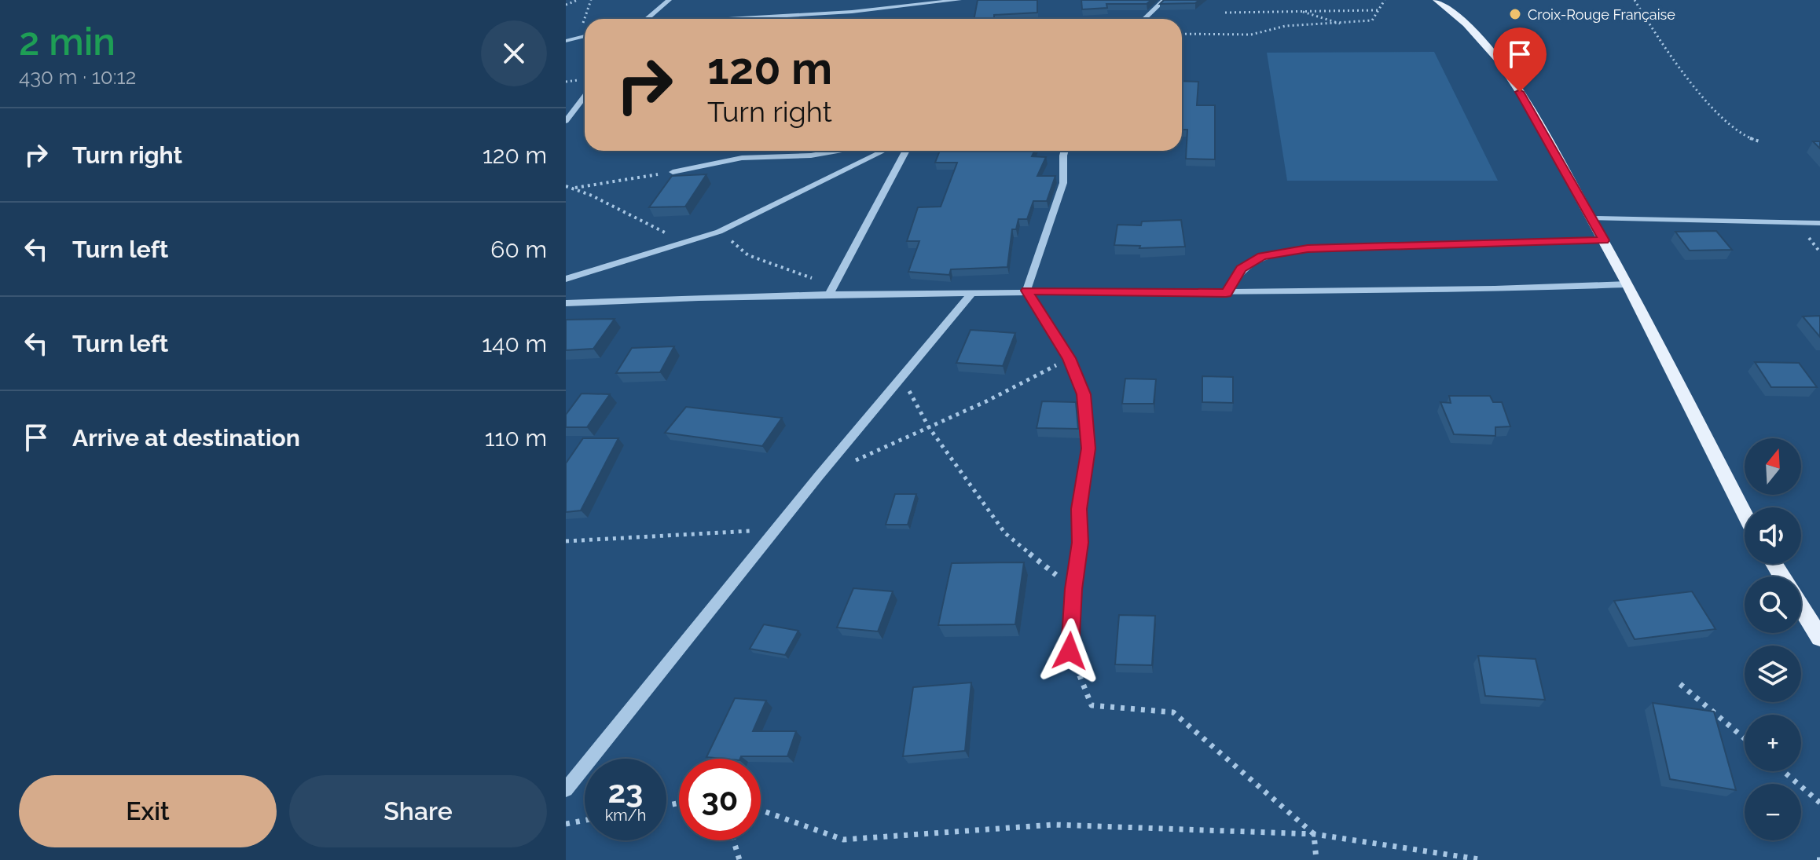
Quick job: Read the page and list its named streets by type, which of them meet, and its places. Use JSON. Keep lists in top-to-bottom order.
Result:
{
  "places": ["Croix-Rouge Française"],
  "north": "top",
  "page": {
    "heading": ["2 min", "430 m · 10:12"],
    "turn": ["120 m", "Turn right"],
    "list": [
      {
        "name": "Turn right",
        "value": "120 m"
      },
      {
        "name": "Turn left",
        "value": "60 m"
      },
      {
        "name": "Turn left",
        "value": "140 m"
      },
      {
        "name": "Arrive at destination",
        "value": "110 m"
      }
    ],
    "map_buttons": ["+", "−"],
    "speed": "23 km/h",
    "limit": "30",
    "buttons": ["Exit", "Share"]
  }
}
